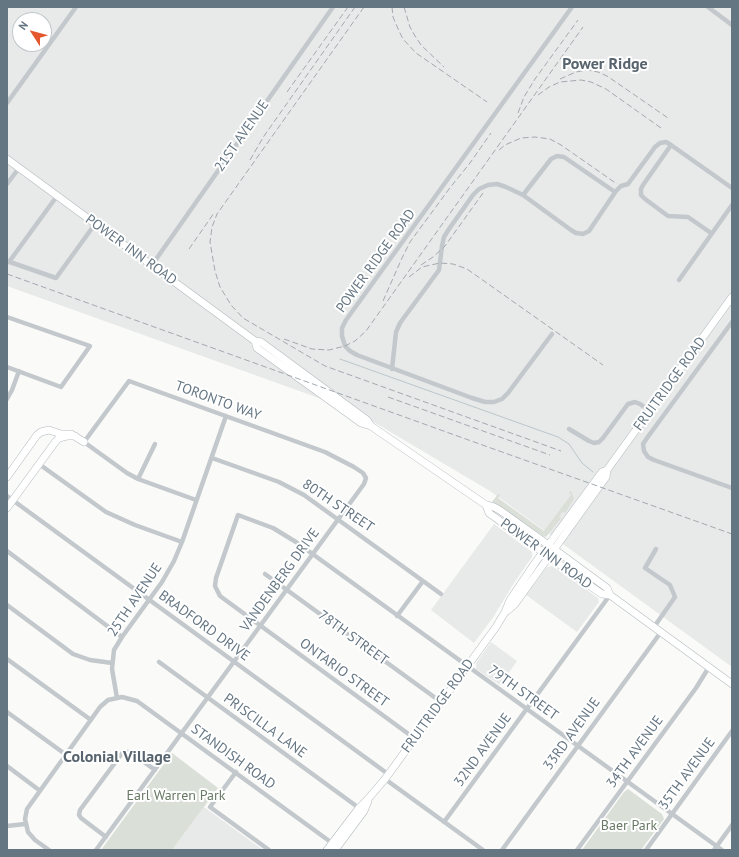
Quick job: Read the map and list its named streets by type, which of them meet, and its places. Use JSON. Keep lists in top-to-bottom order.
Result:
{
  "streets": {
    "main road": ["POWER INN ROAD", "FRUITRIDGE ROAD"],
    "street": [
      "21ST AVENUE",
      "POWER RIDGE ROAD",
      "TORONTO WAY",
      "80TH STREET",
      "VANDENBERG DRIVE",
      "25TH AVENUE",
      "BRADFORD DRIVE",
      "78TH STREET",
      "ONTARIO STREET",
      "79TH STREET",
      "PRISCILLA LANE",
      "33RD AVENUE",
      "32ND AVENUE",
      "34TH AVENUE",
      "STANDISH ROAD",
      "35TH AVENUE"
    ]
  },
  "crossings": [
    ["21ST AVENUE", "POWER INN ROAD"],
    ["POWER INN ROAD", "FRUITRIDGE ROAD"],
    ["POWER INN ROAD", "33RD AVENUE"],
    ["POWER INN ROAD", "32ND AVENUE"],
    ["POWER INN ROAD", "34TH AVENUE"],
    ["FRUITRIDGE ROAD", "BRADFORD DRIVE"],
    ["FRUITRIDGE ROAD", "78TH STREET"],
    ["FRUITRIDGE ROAD", "ONTARIO STREET"],
    ["FRUITRIDGE ROAD", "79TH STREET"],
    ["FRUITRIDGE ROAD", "PRISCILLA LANE"],
    ["FRUITRIDGE ROAD", "STANDISH ROAD"],
    ["TORONTO WAY", "VANDENBERG DRIVE"],
    ["TORONTO WAY", "25TH AVENUE"],
    ["80TH STREET", "VANDENBERG DRIVE"],
    ["80TH STREET", "25TH AVENUE"],
    ["VANDENBERG DRIVE", "BRADFORD DRIVE"],
    ["VANDENBERG DRIVE", "78TH STREET"],
    ["VANDENBERG DRIVE", "ONTARIO STREET"],
    ["VANDENBERG DRIVE", "79TH STREET"],
    ["VANDENBERG DRIVE", "PRISCILLA LANE"],
    ["VANDENBERG DRIVE", "STANDISH ROAD"],
    ["25TH AVENUE", "BRADFORD DRIVE"],
    ["25TH AVENUE", "STANDISH ROAD"],
    ["BRADFORD DRIVE", "32ND AVENUE"],
    ["ONTARIO STREET", "79TH STREET"],
    ["79TH STREET", "33RD AVENUE"],
    ["79TH STREET", "32ND AVENUE"],
    ["79TH STREET", "34TH AVENUE"],
    ["79TH STREET", "35TH AVENUE"]
  ],
  "districts": ["Power Ridge", "Colonial Village"],
  "parks": ["Earl Warren Park", "Baer Park"],
  "north": "top left"
}
